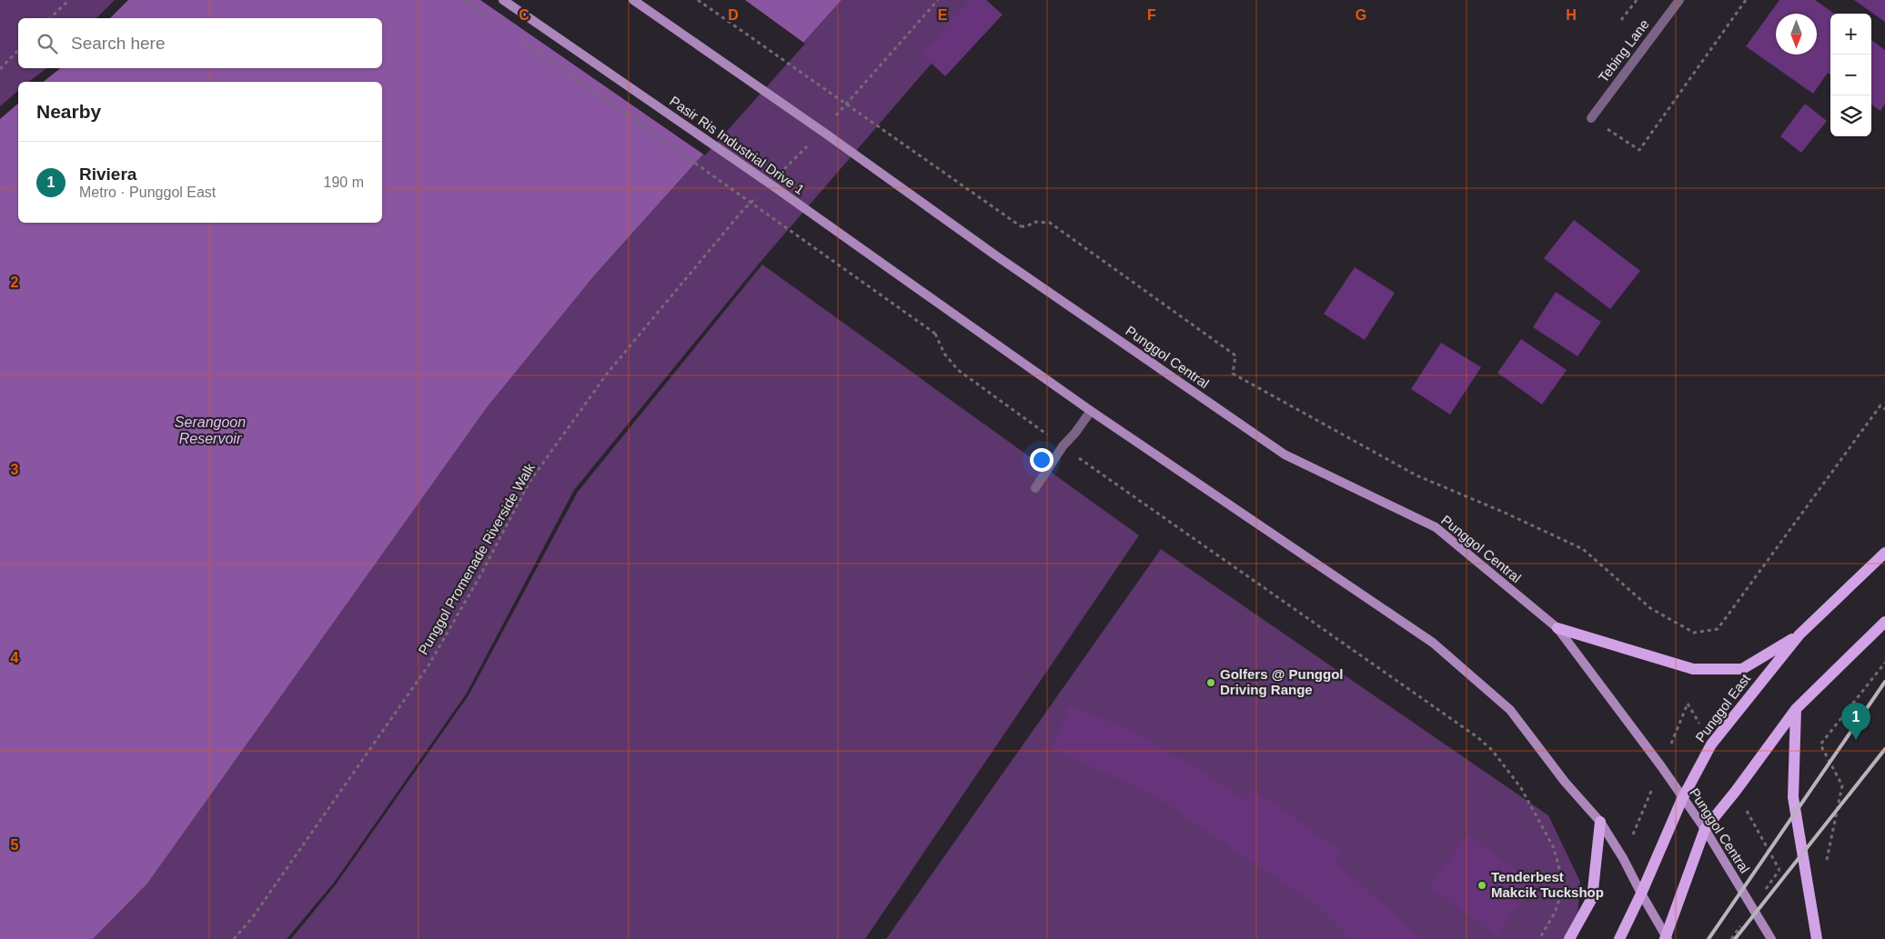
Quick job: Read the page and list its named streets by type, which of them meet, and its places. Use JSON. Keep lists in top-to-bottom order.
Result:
{
  "streets": {
    "main road": ["Pasir Ris Industrial Drive 1", "Punggol Central", "Punggol East"],
    "street": ["Tebing Lane"],
    "path": ["Punggol Promenade Riverside Walk"]
  },
  "crossings": [
    ["Punggol Central", "Punggol East"]
  ],
  "water": ["Serangoon Reservoir"],
  "places": ["Golfers @ Punggol Driving Range", "Tenderbest Makcik Tuckshop"],
  "north": "bottom",
  "page": {
    "map_buttons": ["+", "−"],
    "search": "Search here",
    "heading": "Nearby",
    "list": [
      {
        "mark": "1",
        "name": "Riviera",
        "note": "Metro · Punggol East",
        "value": "190 m"
      }
    ],
    "pins": "1"
  },
  "grid": {
    "columns": [
      "C",
      "D",
      "E",
      "F",
      "G",
      "H"
    ],
    "rows": [
      "2",
      "3",
      "4",
      "5"
    ]
  }
}
